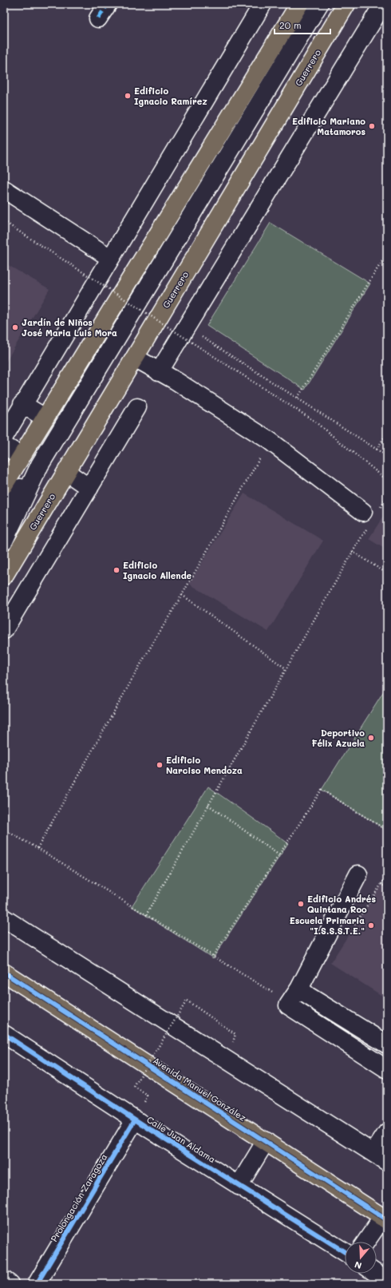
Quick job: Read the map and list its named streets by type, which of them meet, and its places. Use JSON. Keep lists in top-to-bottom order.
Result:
{
  "streets": {
    "main road": ["Guerrero", "Avenida Manuel González"],
    "street": ["Calle Juan Aldama", "Prolongación Zaragoza"]
  },
  "crossings": [
    ["Calle Juan Aldama", "Prolongación Zaragoza"]
  ],
  "places": [
    "Edificio Ignacio Ramírez",
    "Edificio Mariano Matamoros",
    "Jardín de Niños José Maria Luis Mora",
    "Edificio Ignacio Allende",
    "Deportivo Félix Azuela",
    "Edificio Narciso Mendoza",
    "Edificio Andrés Quintana Roo",
    "Escuela Primaria \"I.S.S.S.T.E.\""
  ],
  "scale_bar": "20 m",
  "north": "bottom"
}
